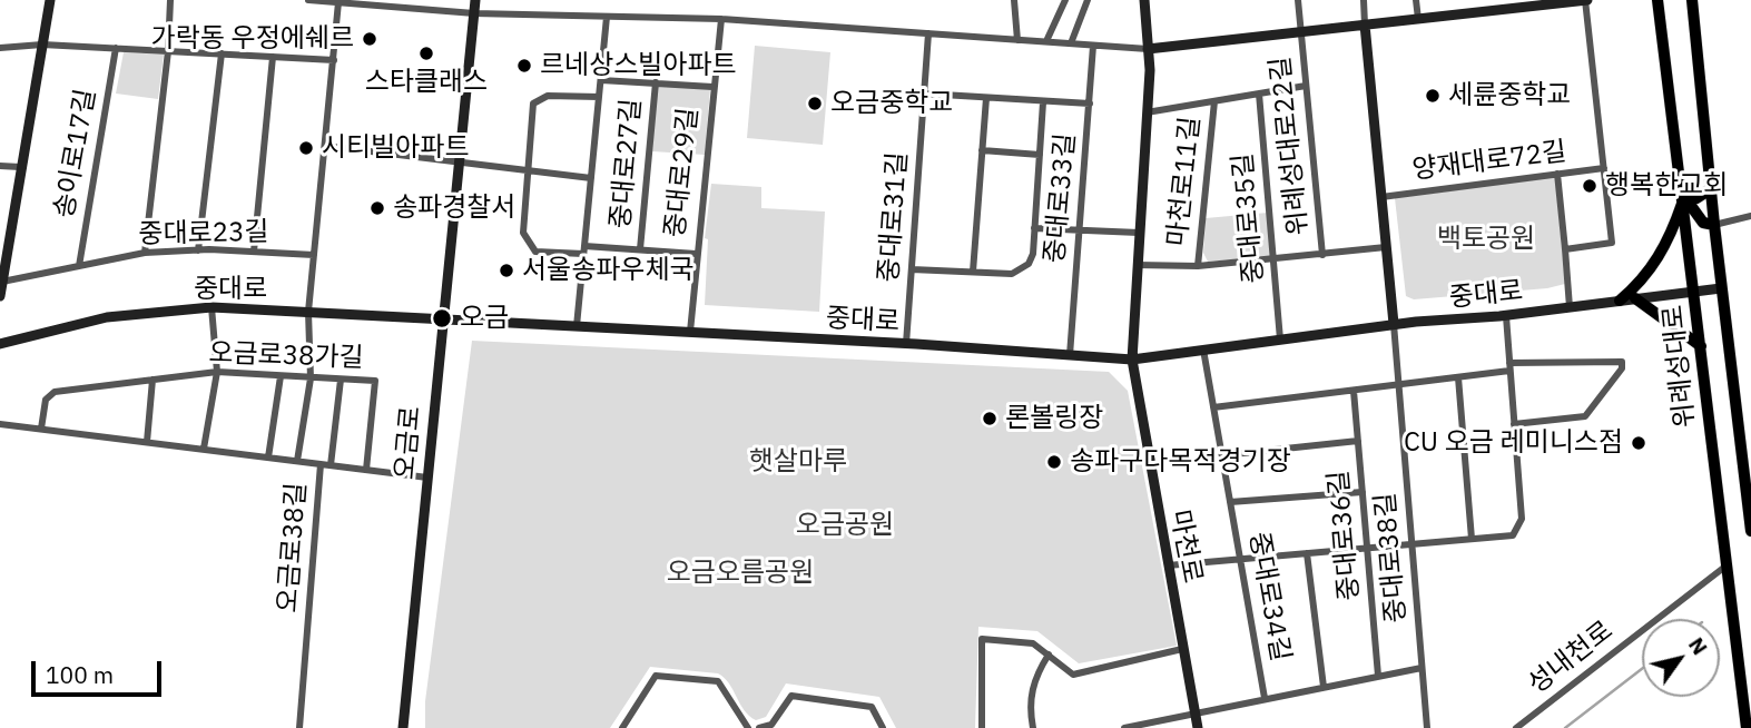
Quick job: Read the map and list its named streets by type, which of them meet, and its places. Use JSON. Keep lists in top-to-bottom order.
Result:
{
  "streets": {
    "main road": [
      "위례성대로22길",
      "양재대로72길",
      "중대로",
      "위례성대로",
      "오금로",
      "마천로"
    ],
    "street": [
      "송이로17길",
      "중대로27길",
      "중대로29길",
      "마천로11길",
      "중대로33길",
      "중대로31길",
      "중대로35길",
      "중대로23길",
      "오금로38가길",
      "중대로36길",
      "오금로38길",
      "중대로38길",
      "중대로34길",
      "성내천로"
    ]
  },
  "crossings": [
    ["위례성대로22길", "양재대로72길"],
    ["위례성대로22길", "마천로11길"],
    ["위례성대로22길", "마천로"],
    ["송이로17길", "중대로23길"],
    ["양재대로72길", "마천로11길"],
    ["양재대로72길", "중대로"],
    ["양재대로72길", "중대로38길"],
    ["중대로29길", "중대로"],
    ["마천로11길", "중대로35길"],
    ["마천로11길", "마천로"],
    ["중대로33길", "중대로"],
    ["중대로31길", "중대로"],
    ["중대로35길", "중대로"],
    ["중대로", "위례성대로"],
    ["중대로", "오금로"],
    ["중대로", "마천로"],
    ["중대로", "오금로38길"],
    ["중대로", "중대로38길"],
    ["중대로", "중대로34길"],
    ["오금로38가길", "오금로38길"],
    ["위례성대로", "성내천로"],
    ["오금로", "오금로38길"],
    ["중대로36길", "중대로34길"]
  ],
  "parks": [
    "백토공원",
    "햇살마루",
    "오금공원",
    "오금오름공원"
  ],
  "places": [
    "가락동 우정에쉐르",
    "스타클래스",
    "르네상스빌아파트",
    "세륜중학교",
    "오금중학교",
    "시티빌아파트",
    "행복한교회",
    "송파경찰서",
    "서울송파우체국",
    "오금",
    "론볼링장",
    "CU 오금 레미니스점",
    "송파구다목적경기장"
  ],
  "scale_bar": "100 m",
  "north": "top right"
}
